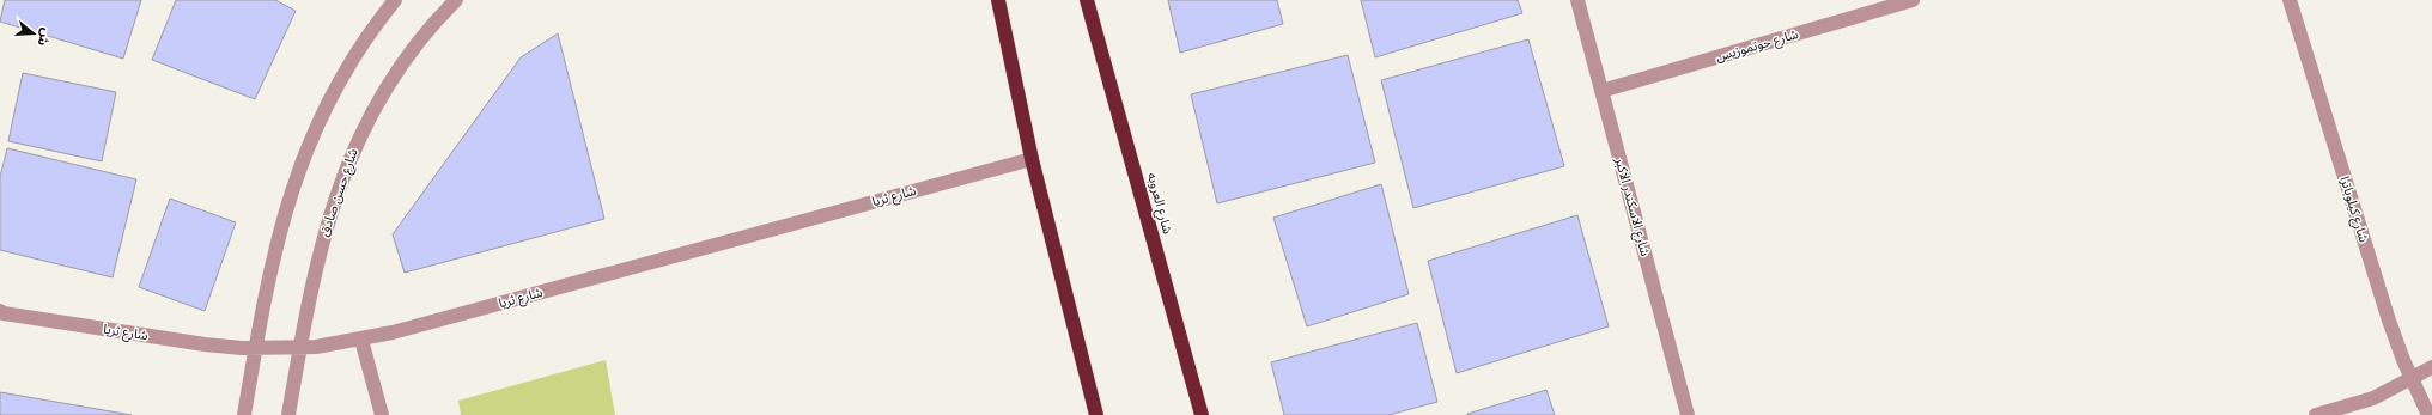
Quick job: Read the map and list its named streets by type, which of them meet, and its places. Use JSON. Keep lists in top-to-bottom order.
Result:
{
  "streets": {
    "highway": ["شارع العروبه"],
    "street": [
      "شارع حوتموزيس",
      "شارع حسن صادق",
      "شارع ثريا",
      "شارع الاسكندر الاكبر",
      "شارع كيلوباترا"
    ]
  },
  "crossings": [
    ["شارع حوتموزيس", "شارع الاسكندر الاكبر"],
    ["شارع حسن صادق", "شارع ثريا"]
  ],
  "north": "right"
}
